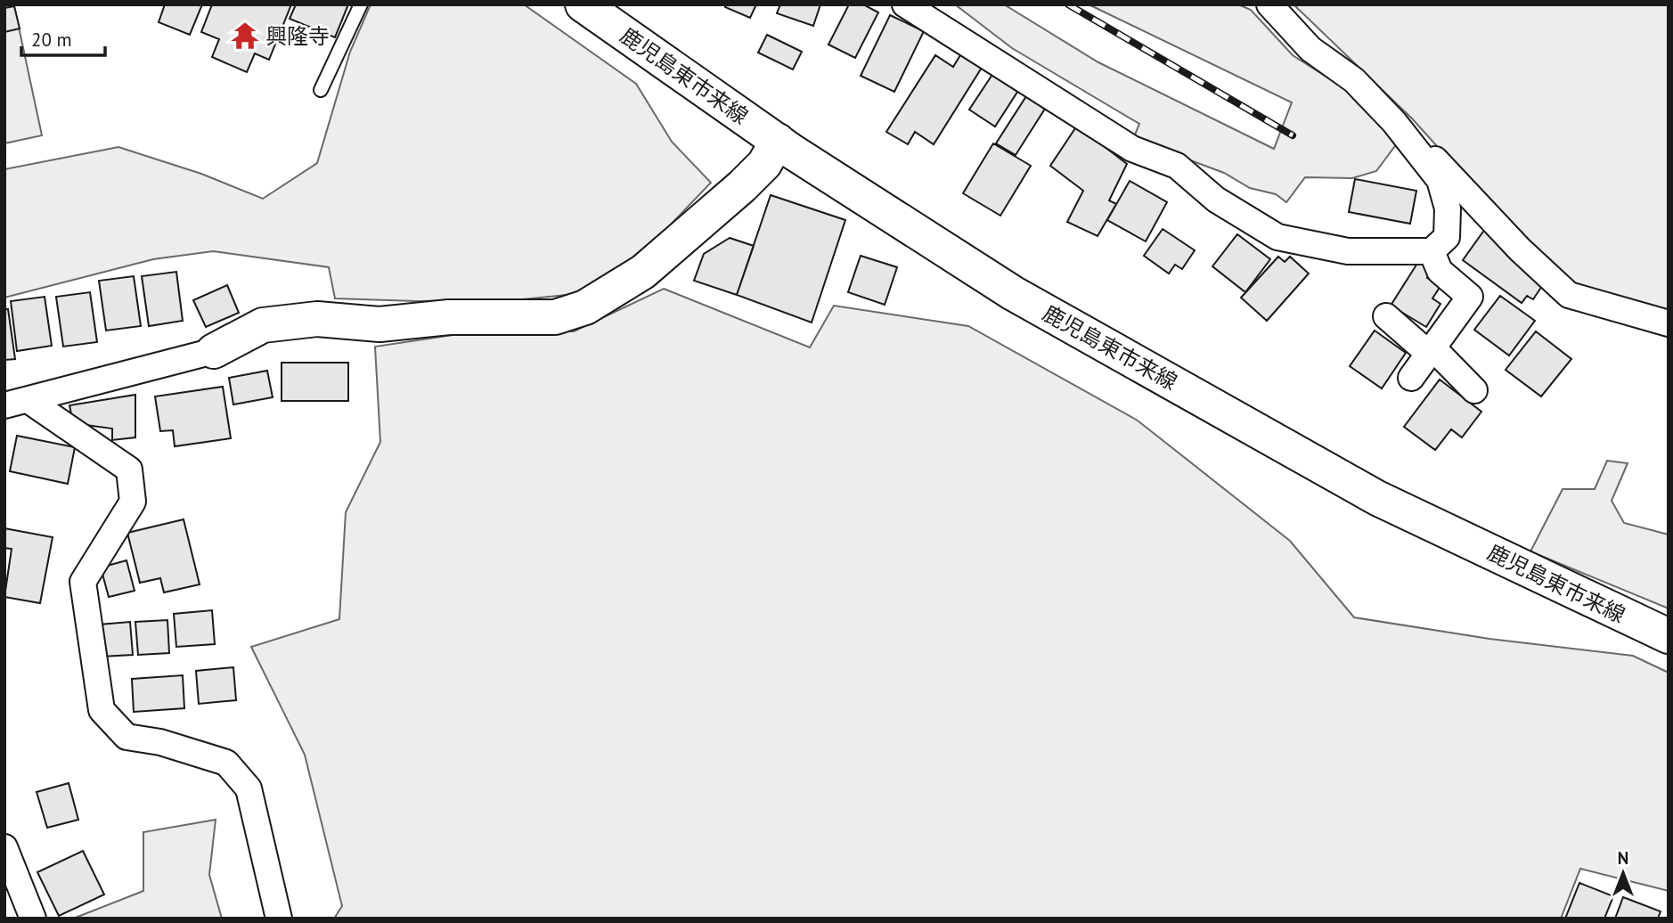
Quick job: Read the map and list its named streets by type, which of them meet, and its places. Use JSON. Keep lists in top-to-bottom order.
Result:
{
  "streets": {
    "main road": ["鹿児島東市来線"]
  },
  "places": {
    "temple": ["興隆寺"]
  },
  "scale_bar": "20 m",
  "north": "top"
}
